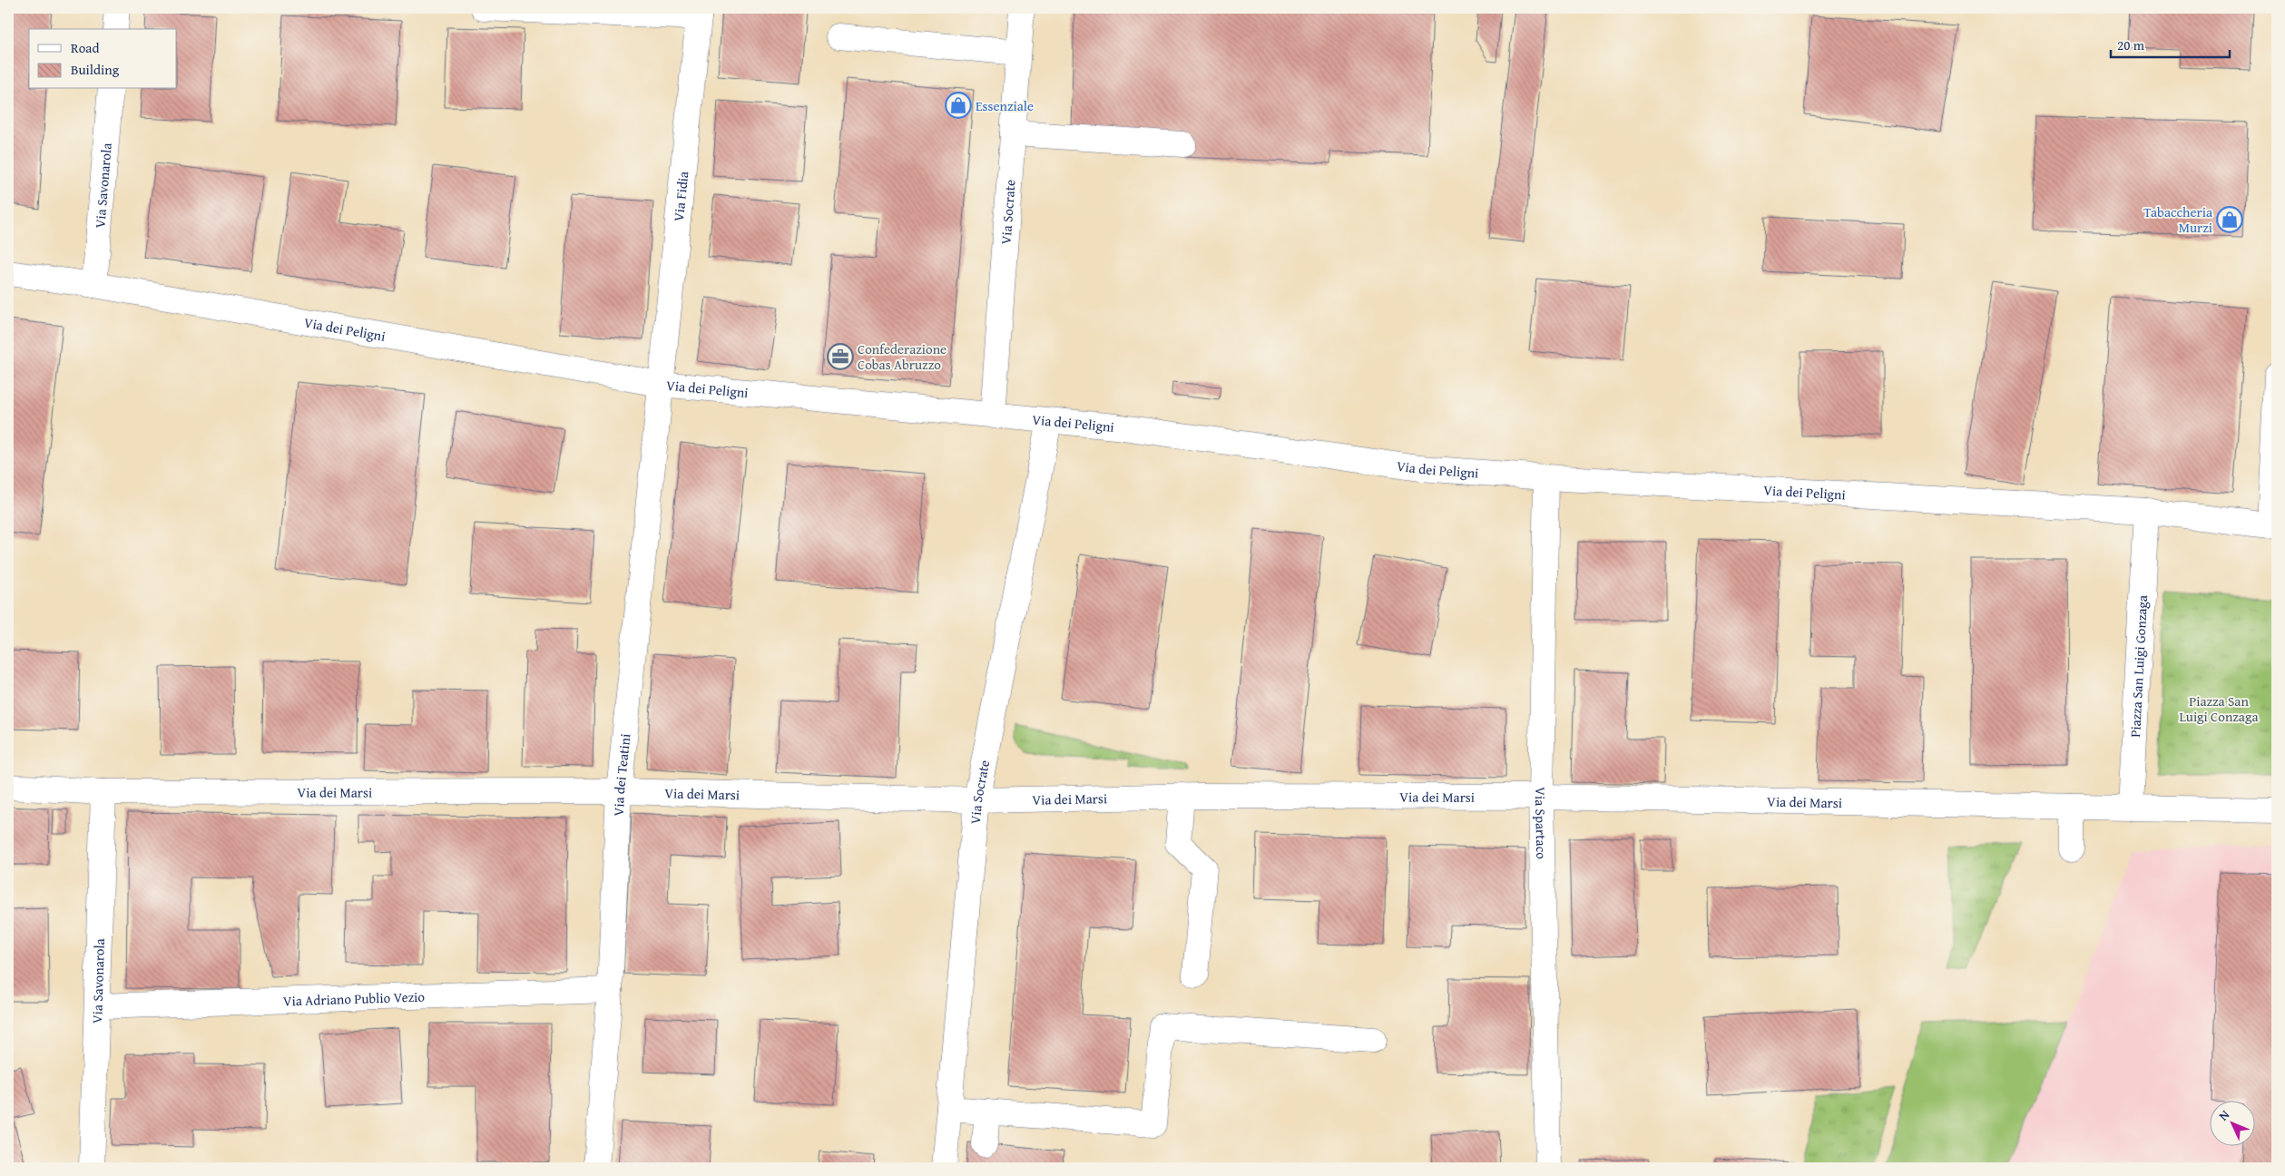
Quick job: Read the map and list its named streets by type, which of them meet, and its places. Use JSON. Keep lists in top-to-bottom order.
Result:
{
  "streets": {
    "street": [
      "Via Savonarola",
      "Via Fidia",
      "Via Socrate",
      "Via dei Peligni",
      "Piazza San Luigi Gonzaga",
      "Via dei Teatini",
      "Via dei Marsi",
      "Via Spartaco",
      "Via Adriano Publio Vezio"
    ]
  },
  "crossings": [
    ["Via Savonarola", "Via dei Peligni"],
    ["Via Savonarola", "Via dei Marsi"],
    ["Via Savonarola", "Via Adriano Publio Vezio"],
    ["Via Fidia", "Via dei Peligni"],
    ["Via Fidia", "Via dei Teatini"],
    ["Via Socrate", "Via dei Peligni"],
    ["Via Socrate", "Via dei Marsi"],
    ["Via dei Peligni", "Piazza San Luigi Gonzaga"],
    ["Via dei Peligni", "Via dei Teatini"],
    ["Via dei Peligni", "Via Spartaco"],
    ["Piazza San Luigi Gonzaga", "Via dei Marsi"],
    ["Via dei Teatini", "Via dei Marsi"],
    ["Via dei Teatini", "Via Adriano Publio Vezio"],
    ["Via dei Marsi", "Via Spartaco"]
  ],
  "parks": ["Piazza San Luigi Conzaga"],
  "places": {
    "shop": ["Essenziale", "Tabaccheria Murzi"],
    "office": ["Confederazione Cobas Abruzzo"]
  },
  "legend": ["Road", "Building"],
  "scale_bar": "20 m",
  "north": "top left"
}
